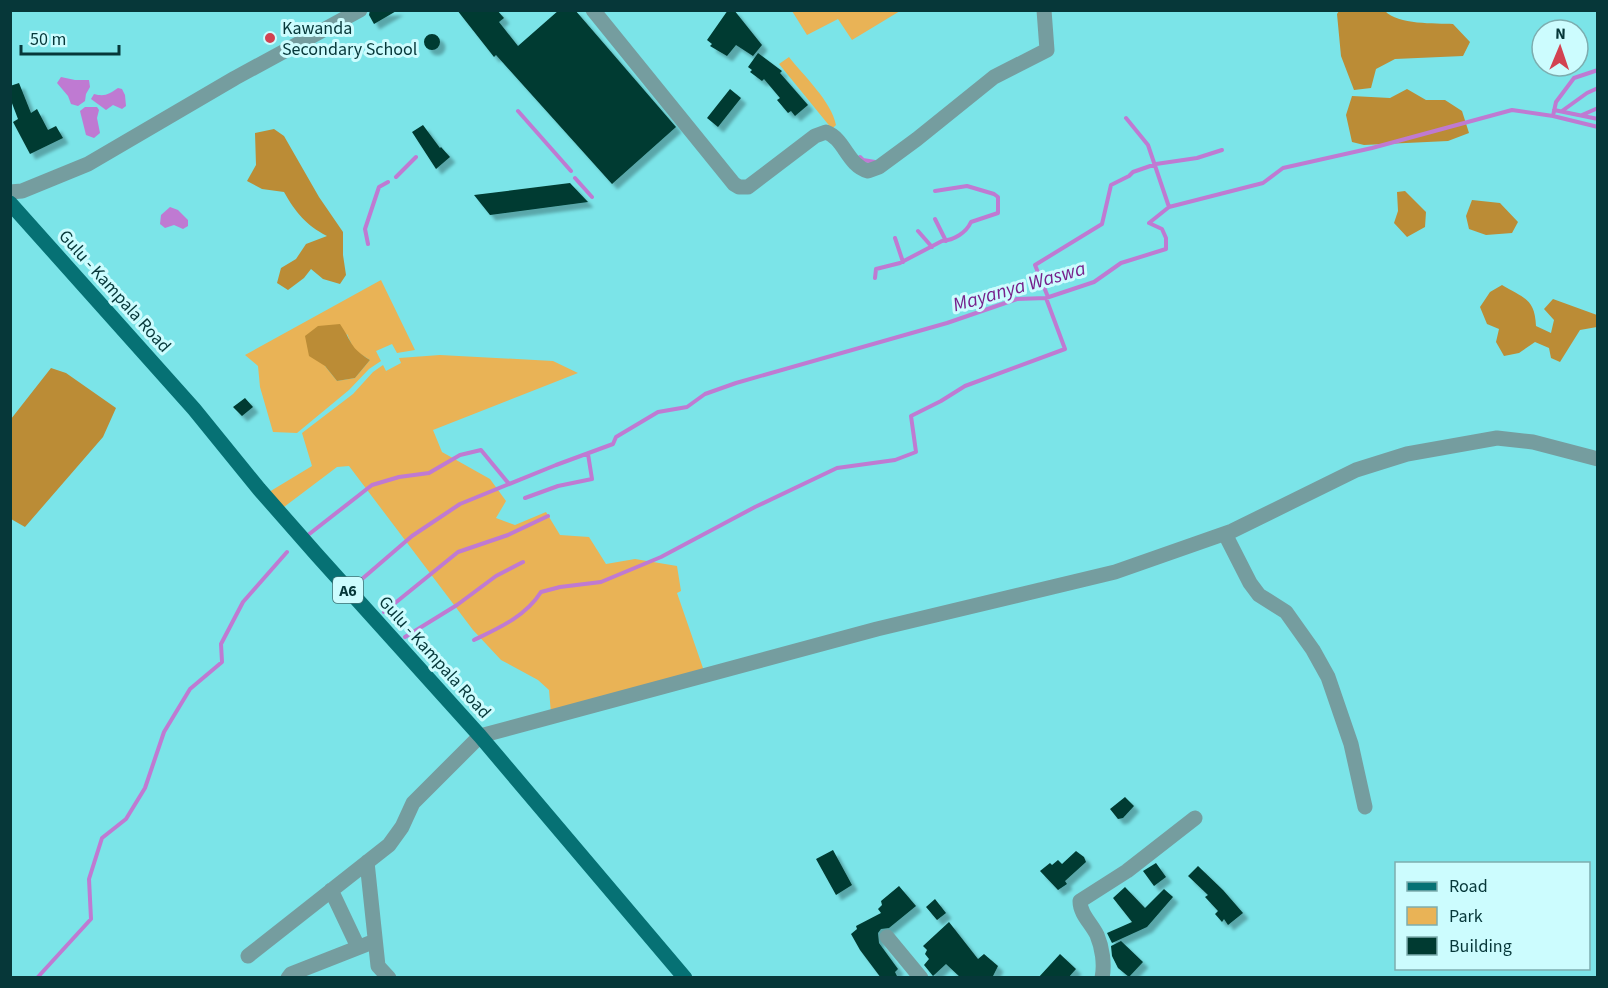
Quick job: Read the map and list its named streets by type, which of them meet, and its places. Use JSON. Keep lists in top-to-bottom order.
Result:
{
  "streets": {
    "main road": ["Gulu - Kampala Road", "A6"]
  },
  "water": ["Mayanya Waswa"],
  "places": ["Kawanda Secondary School"],
  "legend": ["Road", "Park", "Building"],
  "scale_bar": "50 m",
  "north": "top"
}
